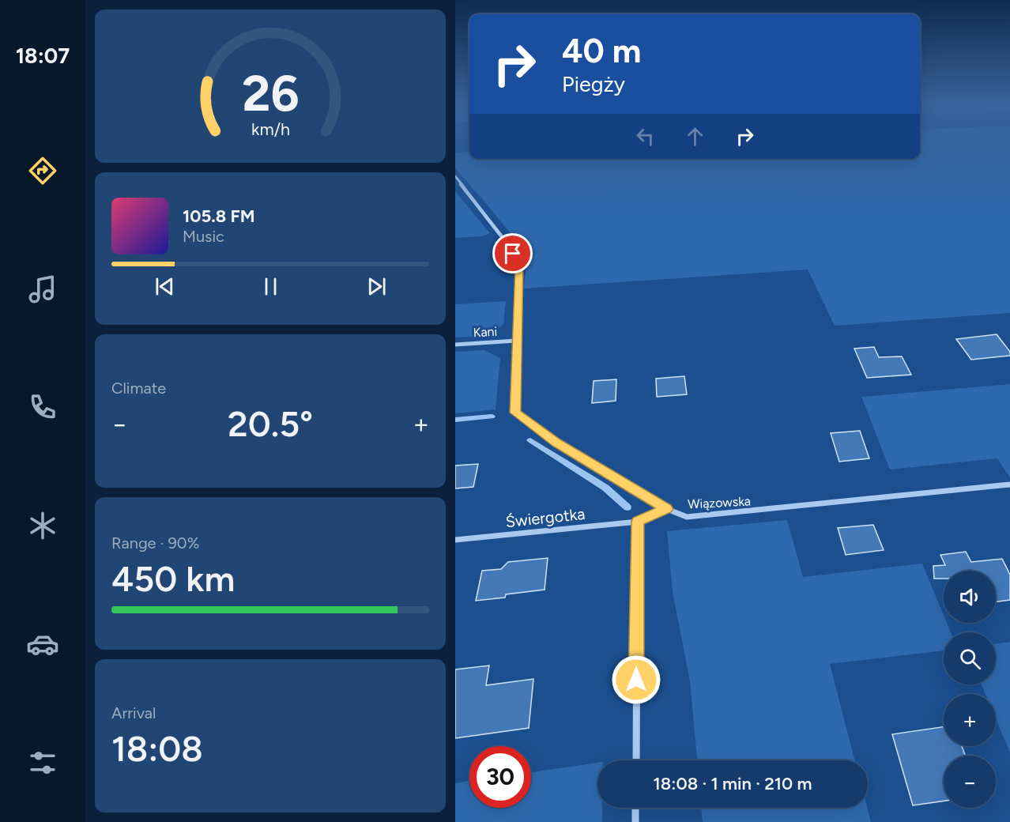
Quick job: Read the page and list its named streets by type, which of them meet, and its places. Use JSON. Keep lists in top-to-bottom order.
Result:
{
  "streets": {
    "street": ["Kani", "Wiązowska", "Świergotka"]
  },
  "crossings": [
    ["Kani", "Wiązowska"],
    ["Wiązowska", "Świergotka"]
  ],
  "page": {
    "tabs": "18:07",
    "turn": ["40 m", "Piegży"],
    "song": ["105.8 FM", "Music"],
    "tile": [
      "Climate",
      ["Range · 90%", "450 km"],
      ["Arrival", "18:08"]
    ],
    "heat": ["−", "20.5°", "+"],
    "map_buttons": ["+", "−"],
    "limit": "30",
    "trip": "18:08 · 1 min · 210 m",
    "gauge": ["26", "km/h"]
  }
}
